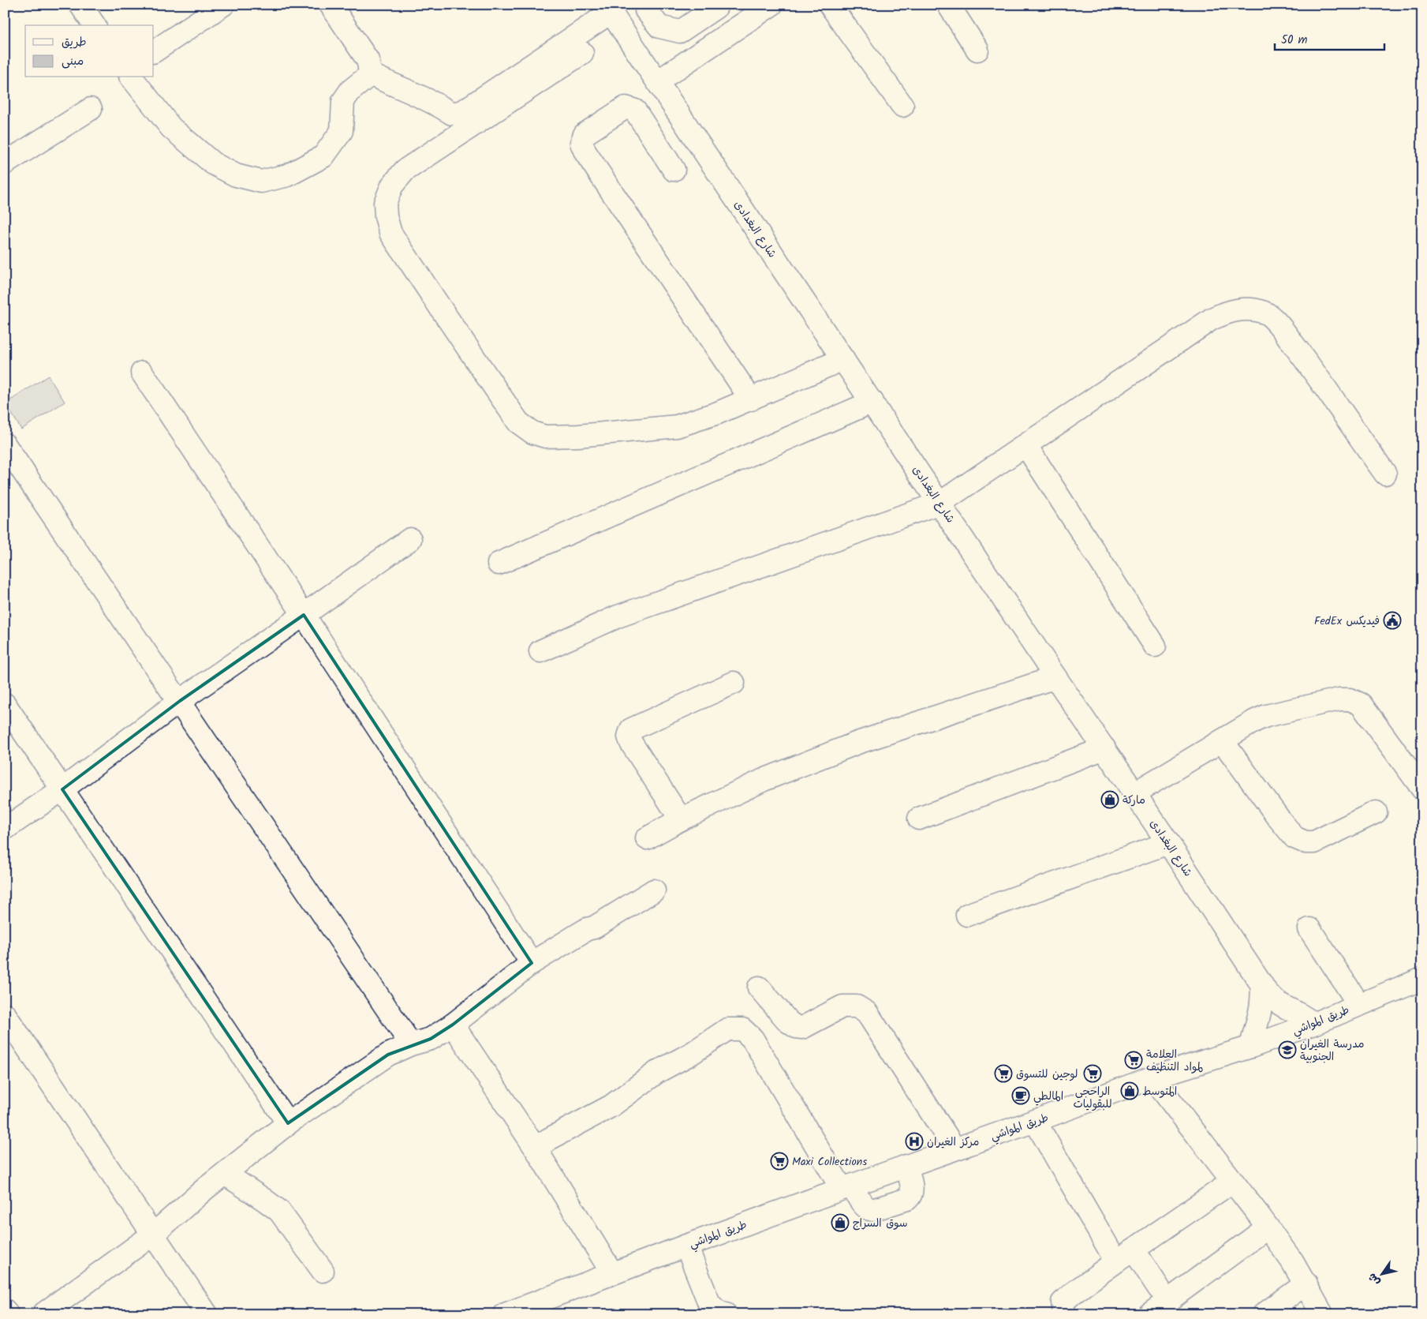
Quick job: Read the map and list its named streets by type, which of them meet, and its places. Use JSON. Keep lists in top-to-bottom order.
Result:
{
  "streets": {
    "street": ["شارع البغدادى", "طريق المواشي"]
  },
  "crossings": [
    ["شارع البغدادى", "طريق المواشي"]
  ],
  "places": {
    "public building": ["FedEx فيديكس"],
    "shop": ["ماركة", "المتوسط", "سوق السراج"],
    "school or university": ["مدرسة الغيران الجنوبية"],
    "supermarket": [
      "العلامة لمواد التنظيف",
      "لوجين للتسوق",
      "الراحجي للبقوليات",
      "Maxi Collections"
    ],
    "cafe": ["المالطي"],
    "hospital": ["مركز الغيران"]
  },
  "legend": ["طريق", "مبنى"],
  "scale_bar": "50 m",
  "north": "bottom left"
}
